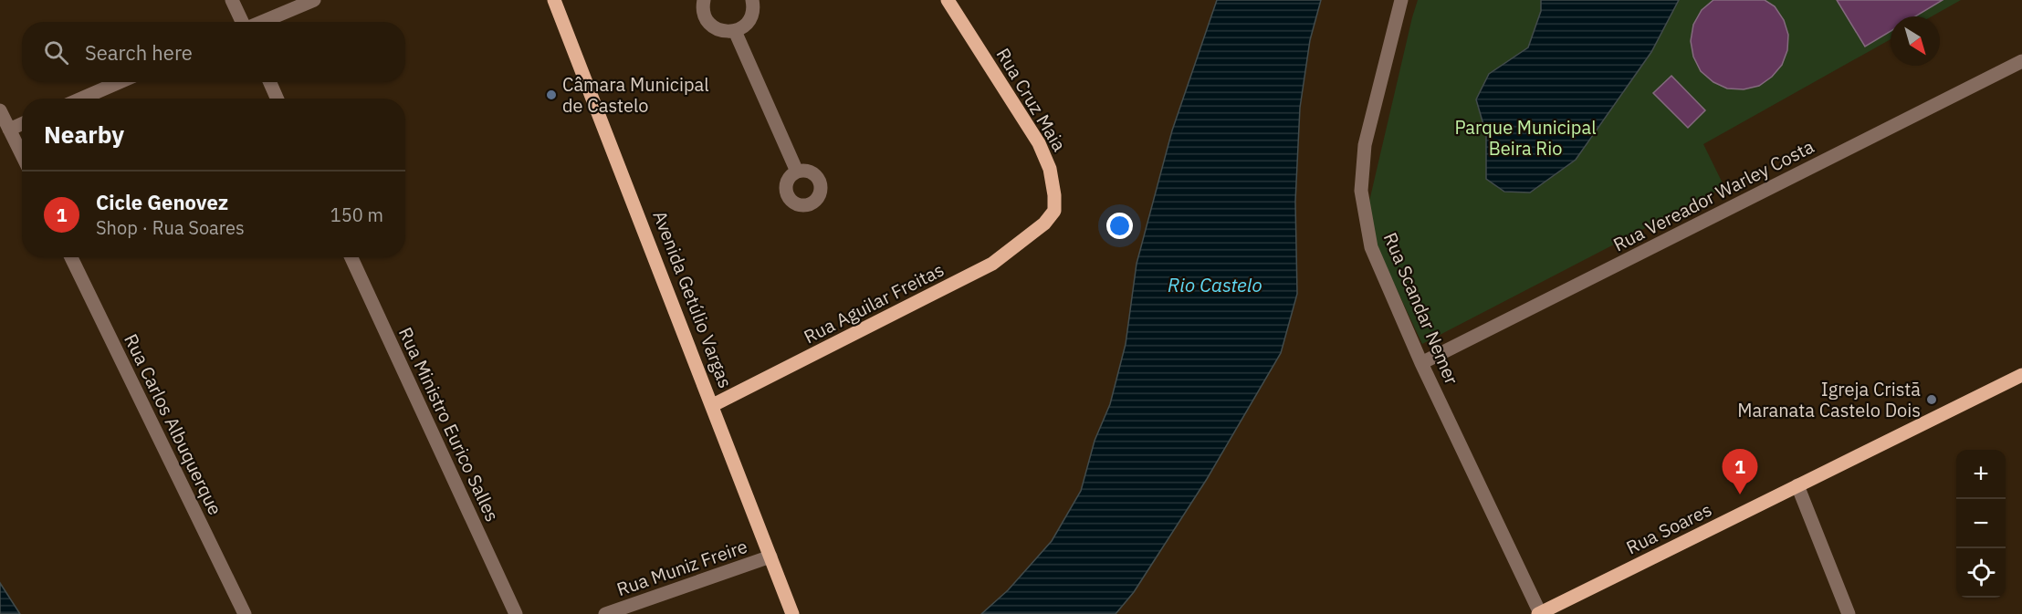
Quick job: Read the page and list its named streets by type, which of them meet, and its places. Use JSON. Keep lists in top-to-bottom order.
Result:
{
  "streets": {
    "main road": [
      "Rua Cruz Maia",
      "Avenida Getúlio Vargas",
      "Rua Aguilar Freitas",
      "Rua Soares"
    ],
    "street": [
      "Rua Vereador Warley Costa",
      "Rua Scandar Nemer",
      "Rua Carlos Albuquerque",
      "Rua Ministro Eurico Salles",
      "Rua Muniz Freire"
    ]
  },
  "crossings": [
    ["Rua Cruz Maia", "Rua Aguilar Freitas"],
    ["Rua Vereador Warley Costa", "Rua Scandar Nemer"],
    ["Avenida Getúlio Vargas", "Rua Aguilar Freitas"],
    ["Avenida Getúlio Vargas", "Rua Muniz Freire"],
    ["Rua Scandar Nemer", "Rua Soares"]
  ],
  "water": ["Rio Castelo"],
  "parks": ["Parque Municipal Beira Rio"],
  "places": ["Câmara Municipal de Castelo", "Igreja Cristã Maranata Castelo Dois"],
  "north": "bottom right",
  "page": {
    "search": "Search here",
    "heading": "Nearby",
    "list": [
      {
        "mark": "1",
        "name": "Cicle Genovez",
        "note": "Shop · Rua Soares",
        "value": "150 m"
      }
    ],
    "pins": "1",
    "map_buttons": ["+", "−"]
  }
}
